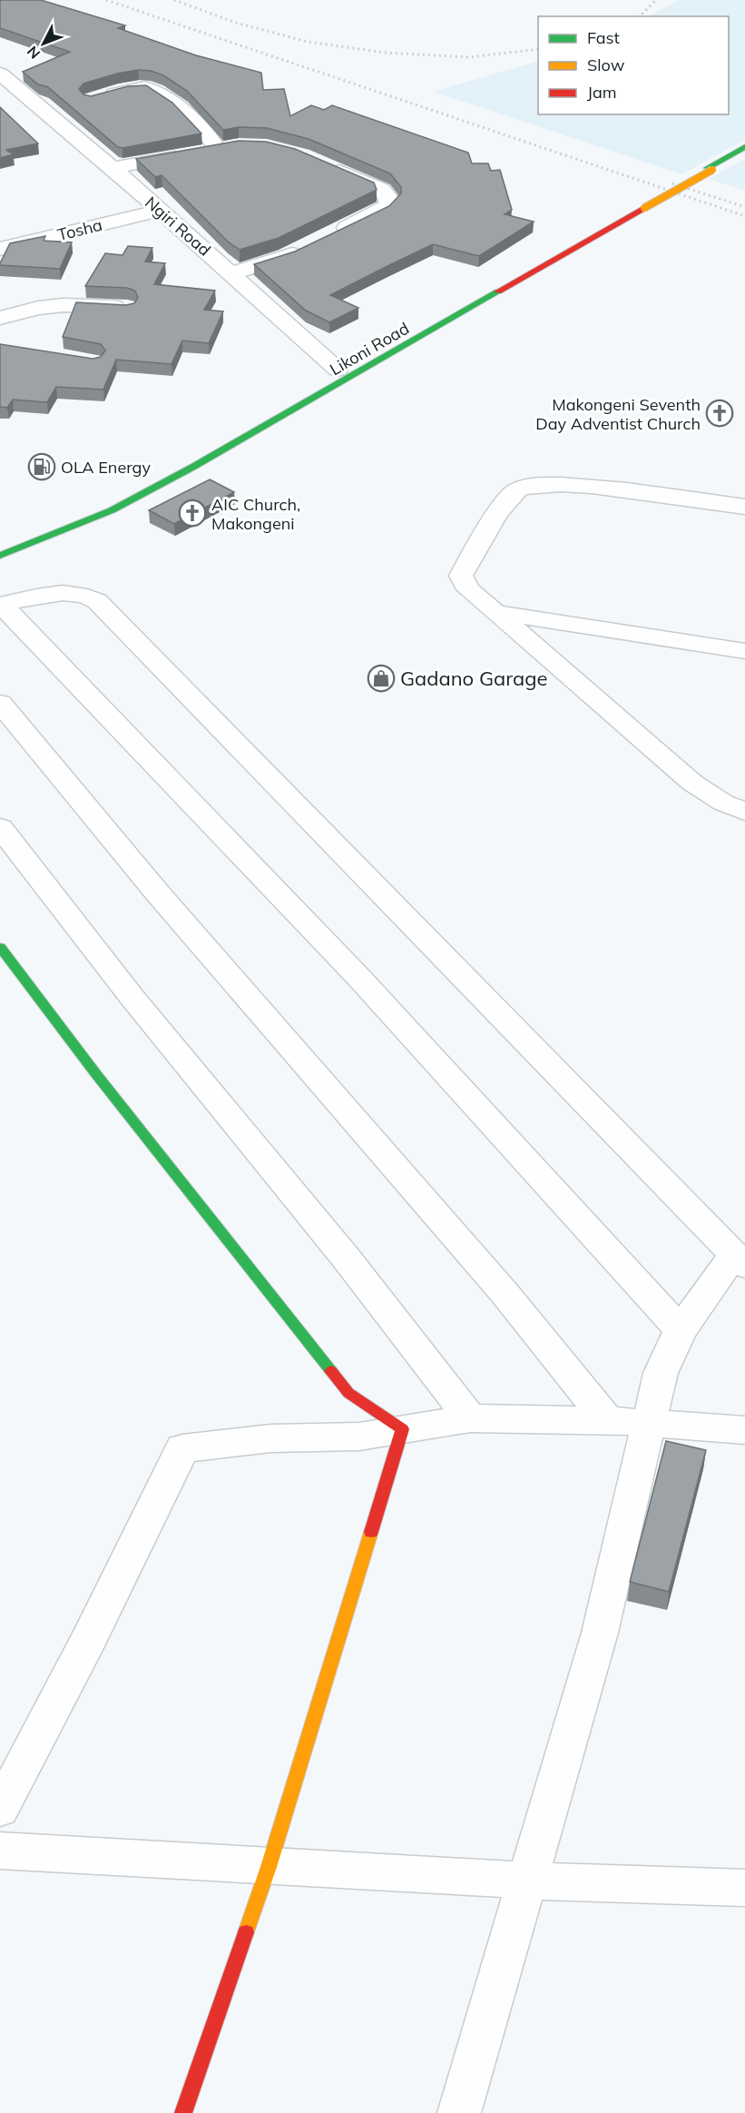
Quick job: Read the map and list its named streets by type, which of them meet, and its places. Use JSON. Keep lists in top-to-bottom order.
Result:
{
  "streets": {
    "street": ["Ngiri Road", "Tosha", "Likoni Road"]
  },
  "crossings": [
    ["Ngiri Road", "Tosha"],
    ["Ngiri Road", "Likoni Road"]
  ],
  "places": {
    "church": ["Makongeni Seventh Day Adventist Church", "AIC Church, Makongeni"],
    "fuel station": ["OLA Energy"],
    "shop": ["Gadano Garage"]
  },
  "legend": ["Fast", "Slow", "Jam"],
  "north": "bottom left"
}
